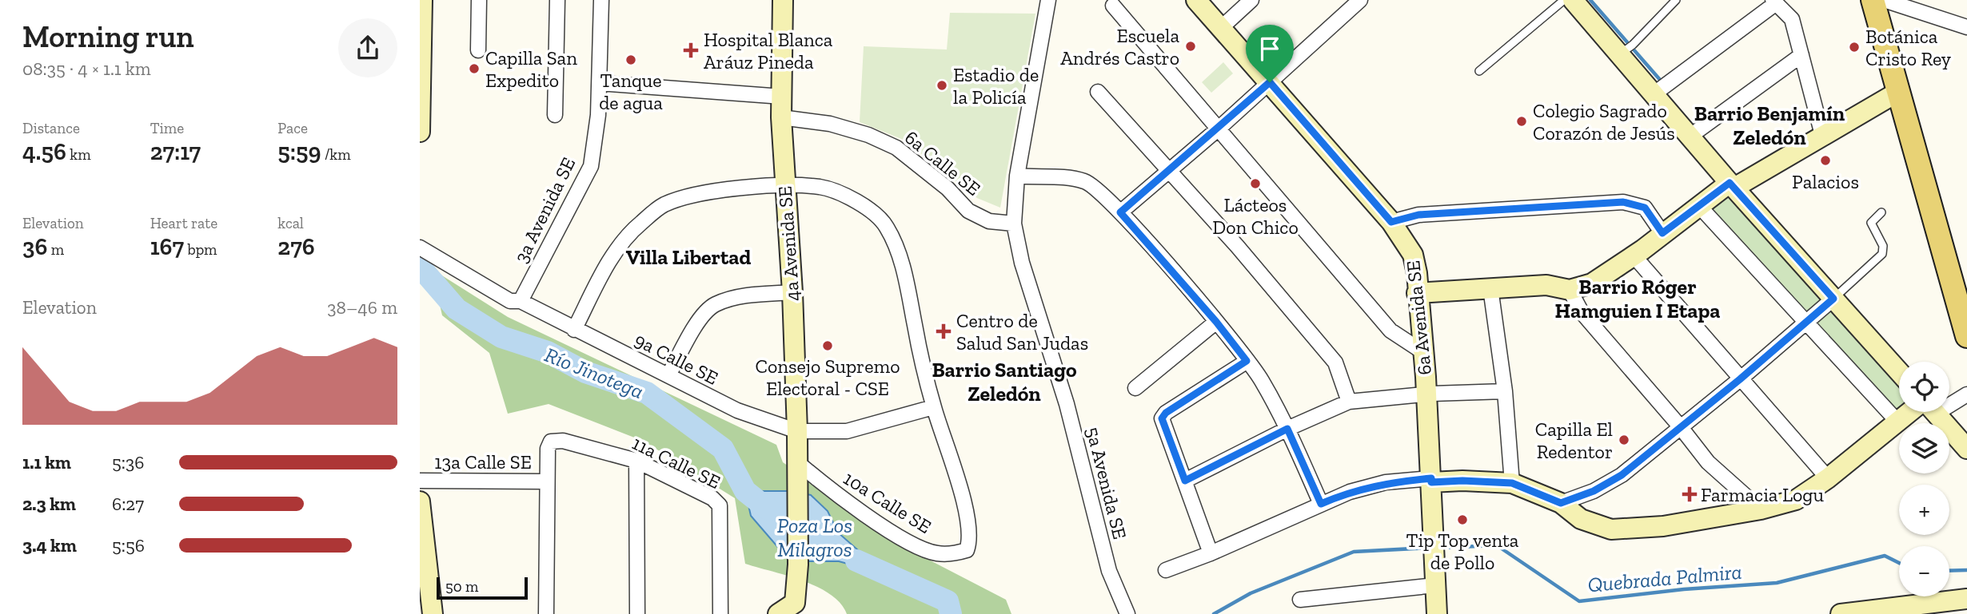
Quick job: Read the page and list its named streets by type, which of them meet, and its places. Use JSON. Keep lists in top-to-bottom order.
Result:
{
  "streets": {
    "street": [
      "6a Calle SE",
      "3a Avenida SE",
      "4a Avenida SE",
      "6a Avenida SE",
      "9a Calle SE",
      "13a Calle SE",
      "11a Calle SE",
      "5a Avenida SE",
      "10a Calle SE"
    ]
  },
  "crossings": [
    ["6a Calle SE", "4a Avenida SE"],
    ["6a Calle SE", "5a Avenida SE"],
    ["3a Avenida SE", "9a Calle SE"],
    ["4a Avenida SE", "9a Calle SE"],
    ["4a Avenida SE", "10a Calle SE"],
    ["9a Calle SE", "10a Calle SE"],
    ["13a Calle SE", "11a Calle SE"]
  ],
  "districts": [
    "Barrio Benjamín Zeledón",
    "Villa Libertad",
    "Barrio Róger Hamguien I Etapa",
    "Barrio Santiago Zeledón"
  ],
  "water": ["Río Jinotega", "Poza Los Milagros", "Quebrada Palmira"],
  "places": {
    "other": [
      "Escuela Andrés Castro",
      "Botánica Cristo Rey",
      "Tanque de agua",
      "Capilla San Expedito",
      "Estadio de la Policía",
      "Colegio Sagrado Corazón de Jesús",
      "Palacios",
      "Lácteos Don Chico",
      "Consejo Supremo Electoral - CSE",
      "Capilla El Redentor",
      "Tip Top venta de Pollo"
    ],
    "health": ["Hospital Blanca Aráuz Pineda", "Centro de Salud San Judas", "Farmacia Logu"]
  },
  "scale_bar": "50 m",
  "page": {
    "heading": ["Morning run", "08:35 · 4 × 1.1 km"],
    "stats": [
      ["Distance", "4.56 km"],
      ["Time", "27:17"],
      ["Pace", "5:59 /km"],
      ["Elevation", "36 m"],
      ["Heart rate", "167 bpm"],
      ["kcal", "276"]
    ],
    "chart": ["Elevation", "38–46 m"],
    "map_buttons": ["+", "−"],
    "list": [
      {
        "name": "1.1 km",
        "note": "5:36"
      },
      {
        "name": "2.3 km",
        "note": "6:27"
      },
      {
        "name": "3.4 km",
        "note": "5:56"
      }
    ],
    "scale": "50 m"
  }
}
